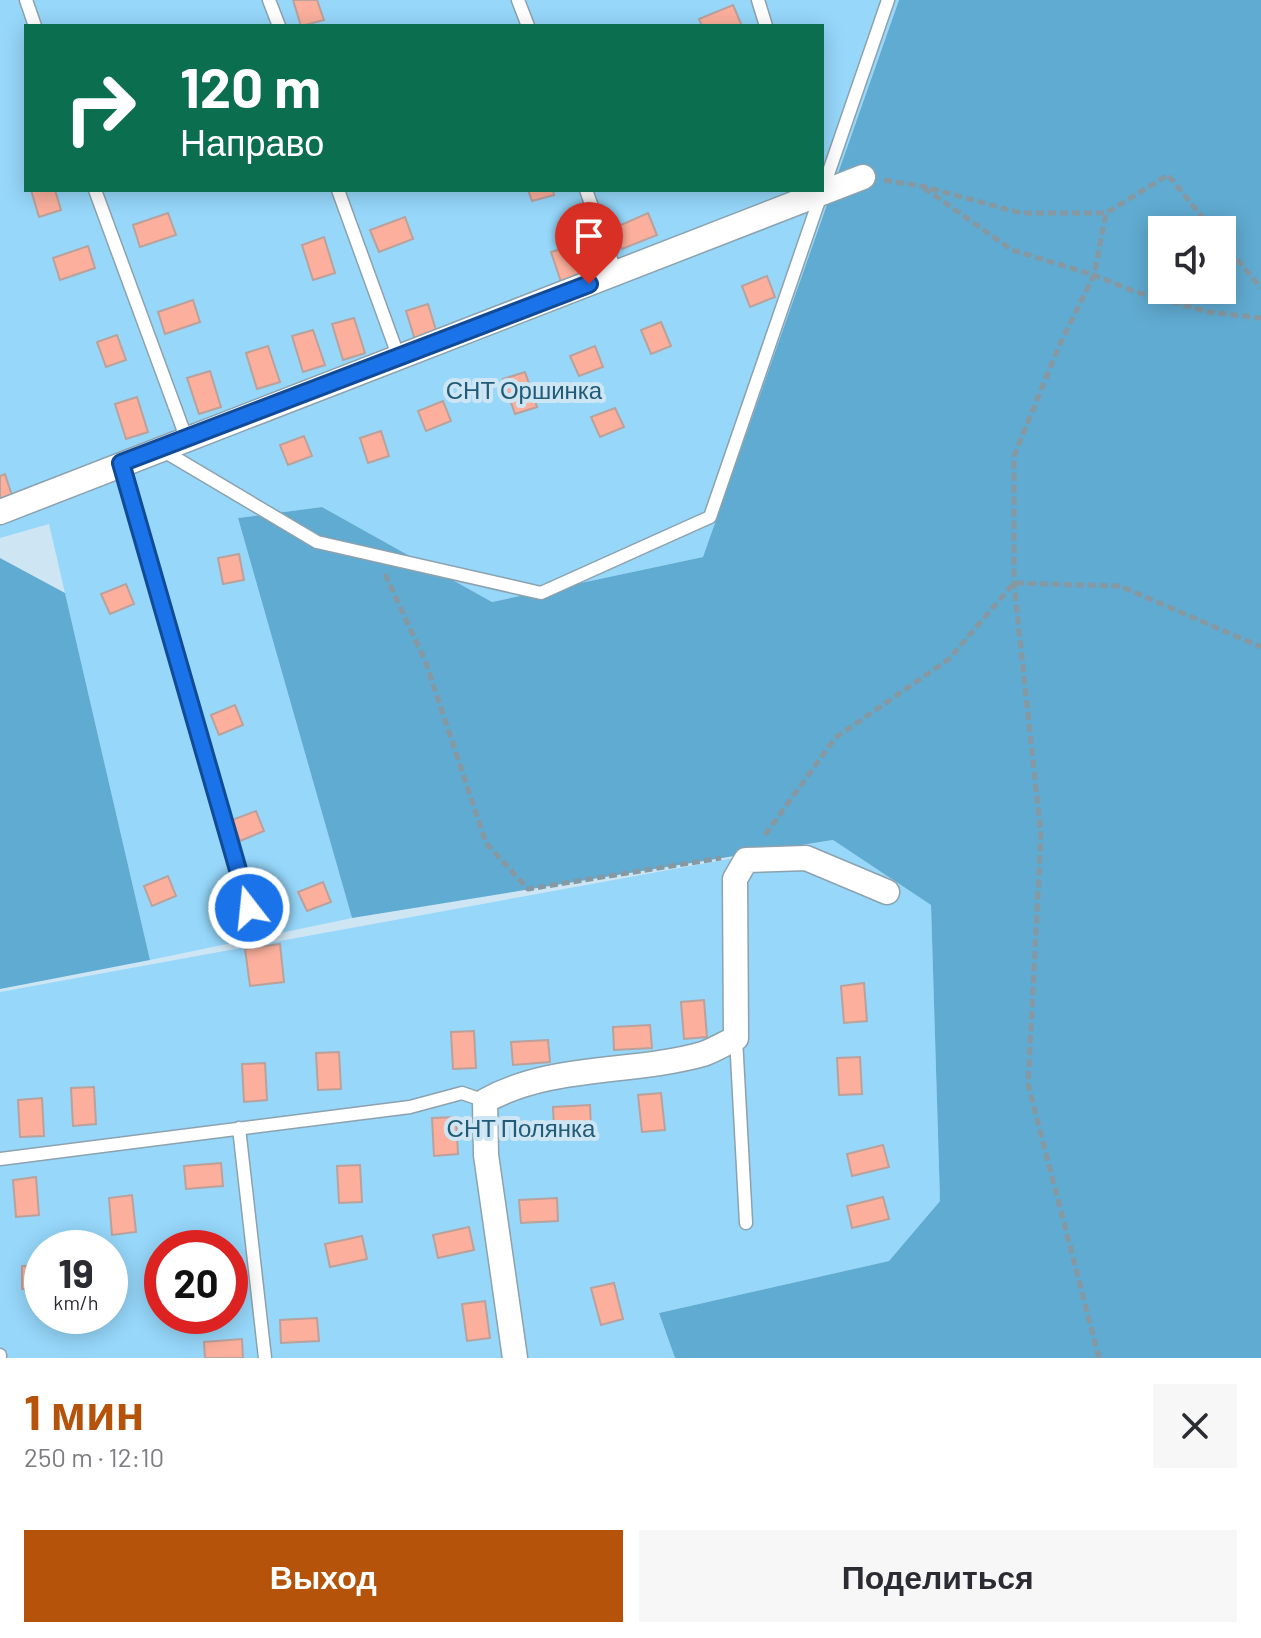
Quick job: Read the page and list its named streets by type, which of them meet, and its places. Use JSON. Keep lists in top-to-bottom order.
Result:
{
  "parks": ["СНТ Оршинка", "СНТ Полянка"],
  "page": {
    "turn": ["120 m", "Направо"],
    "speed": "19 km/h",
    "limit": "20",
    "heading": ["1 мин", "250 m · 12:10"],
    "buttons": ["Выход", "Поделиться"]
  }
}
